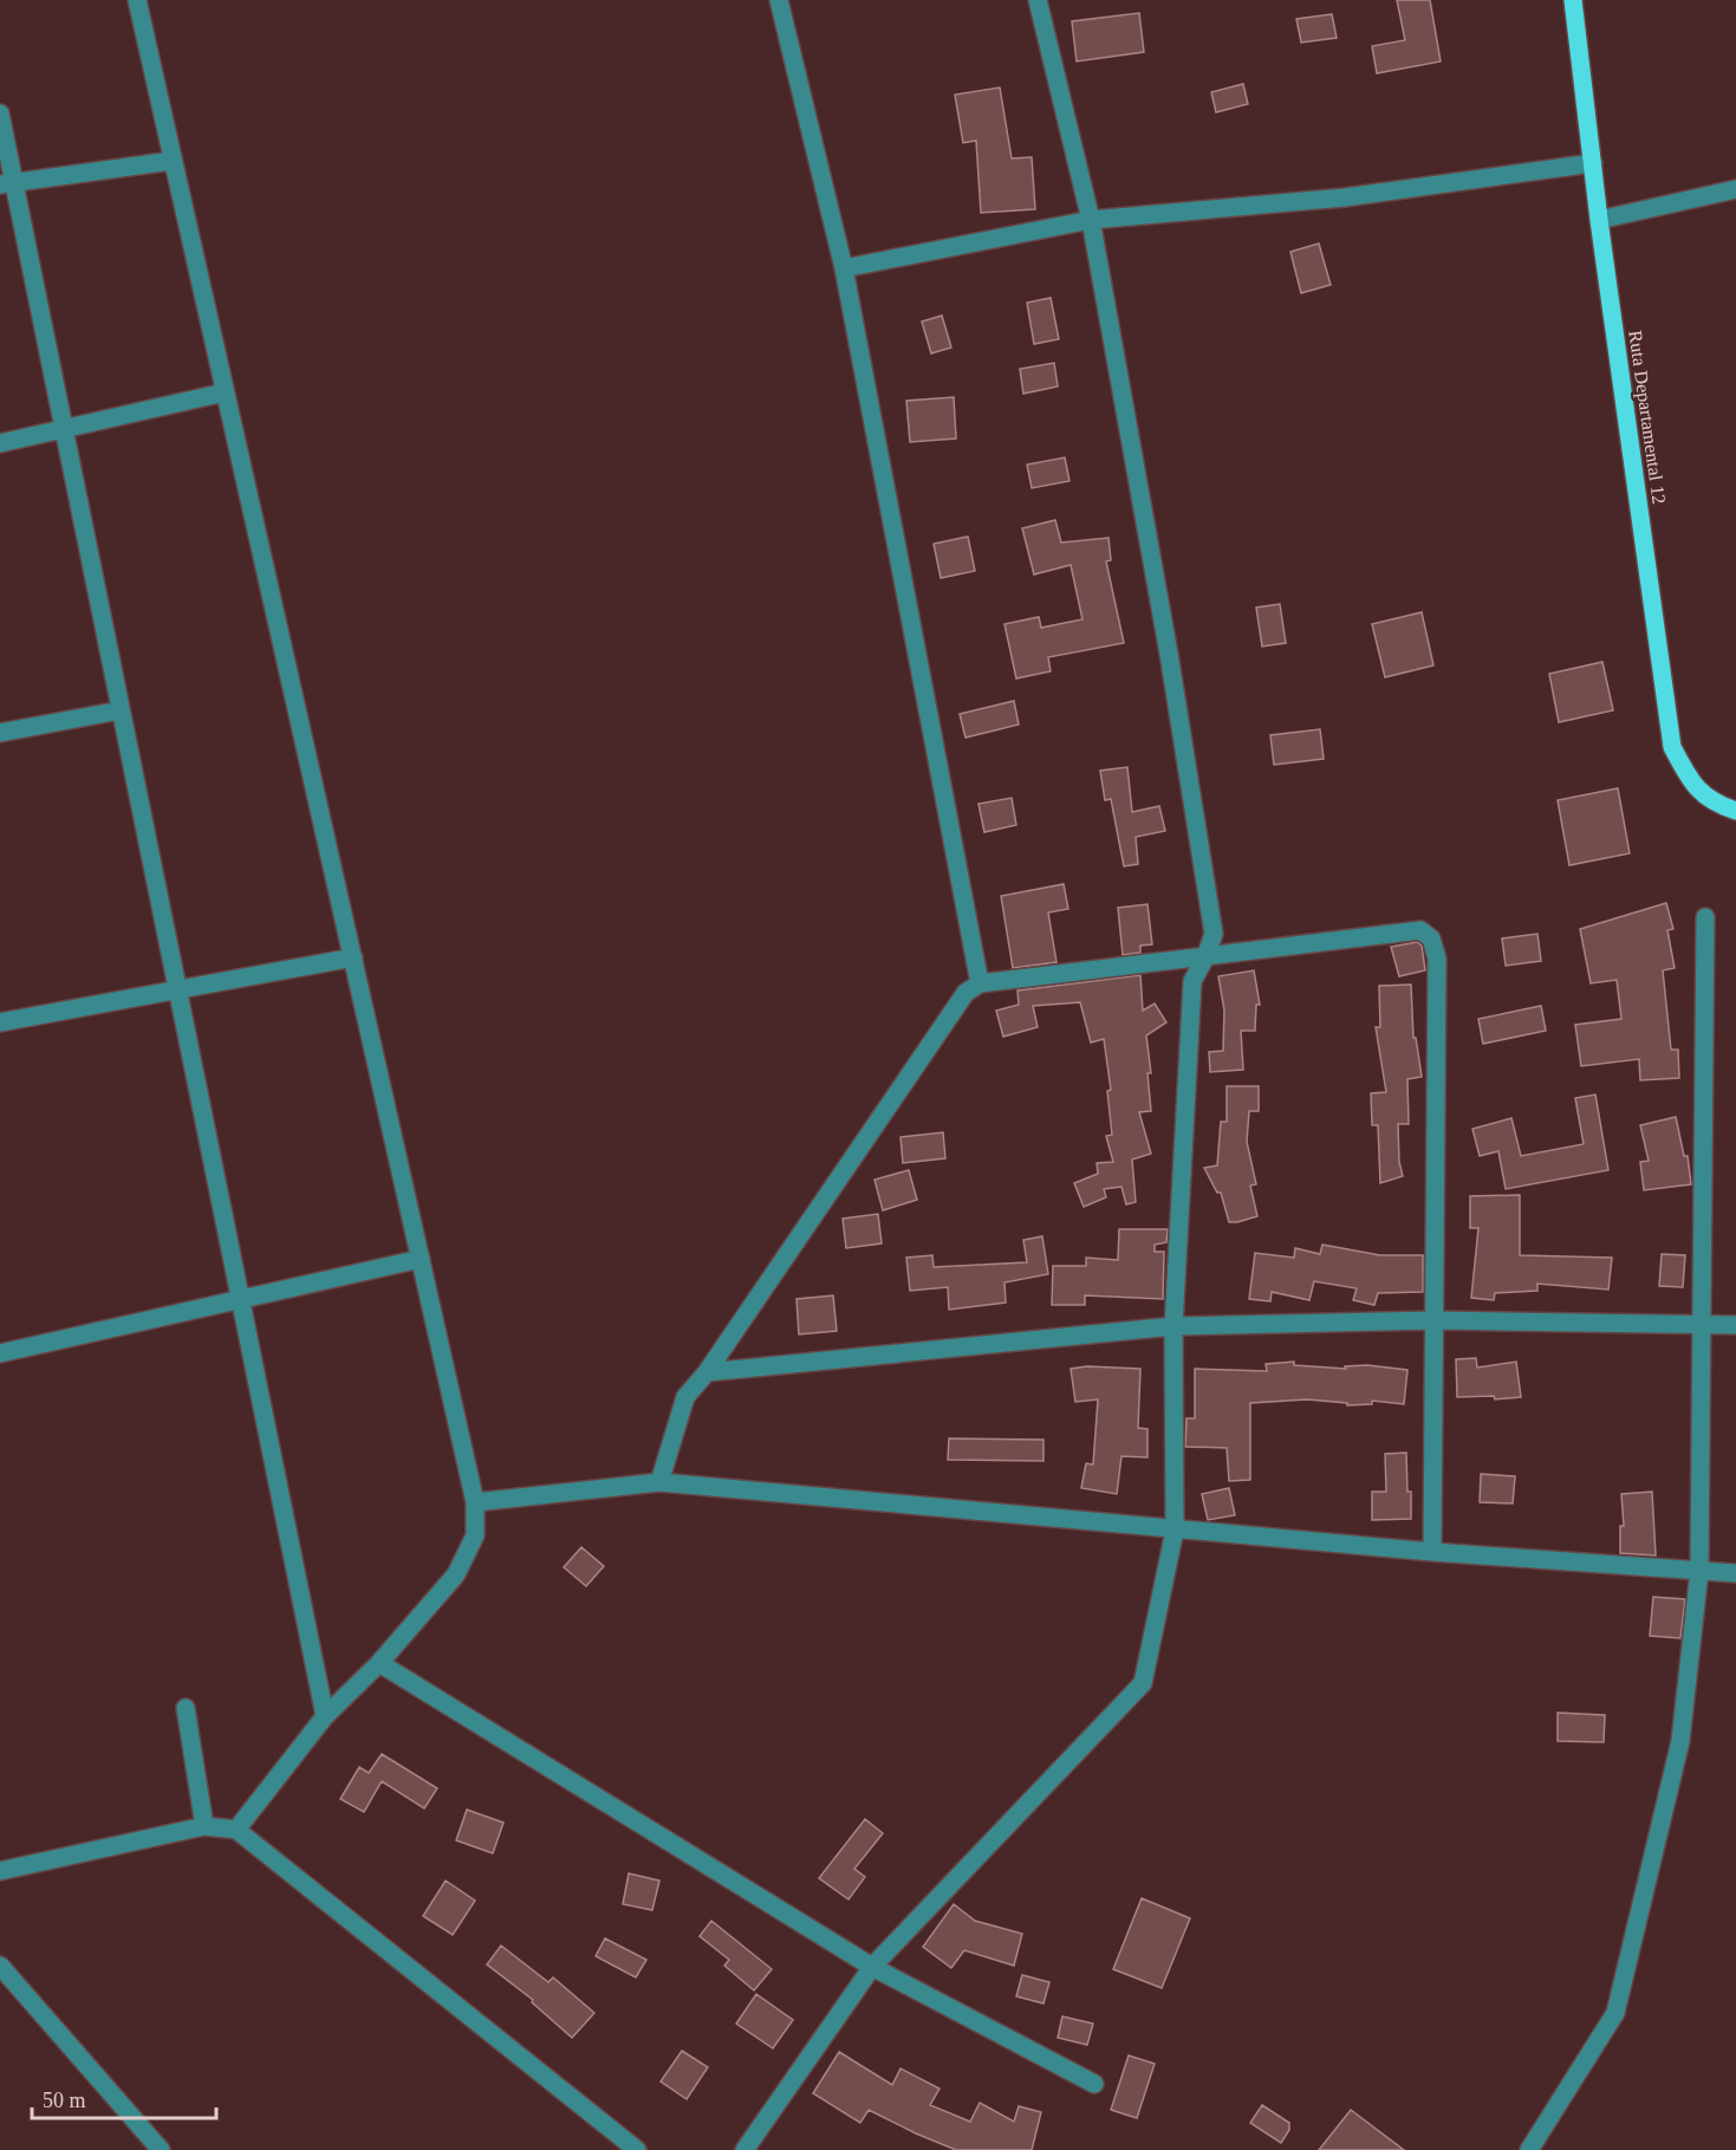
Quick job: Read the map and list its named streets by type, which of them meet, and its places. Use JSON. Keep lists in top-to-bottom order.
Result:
{
  "streets": {
    "main road": ["Ruta Departamental 12"]
  },
  "scale_bar": "50 m"
}
